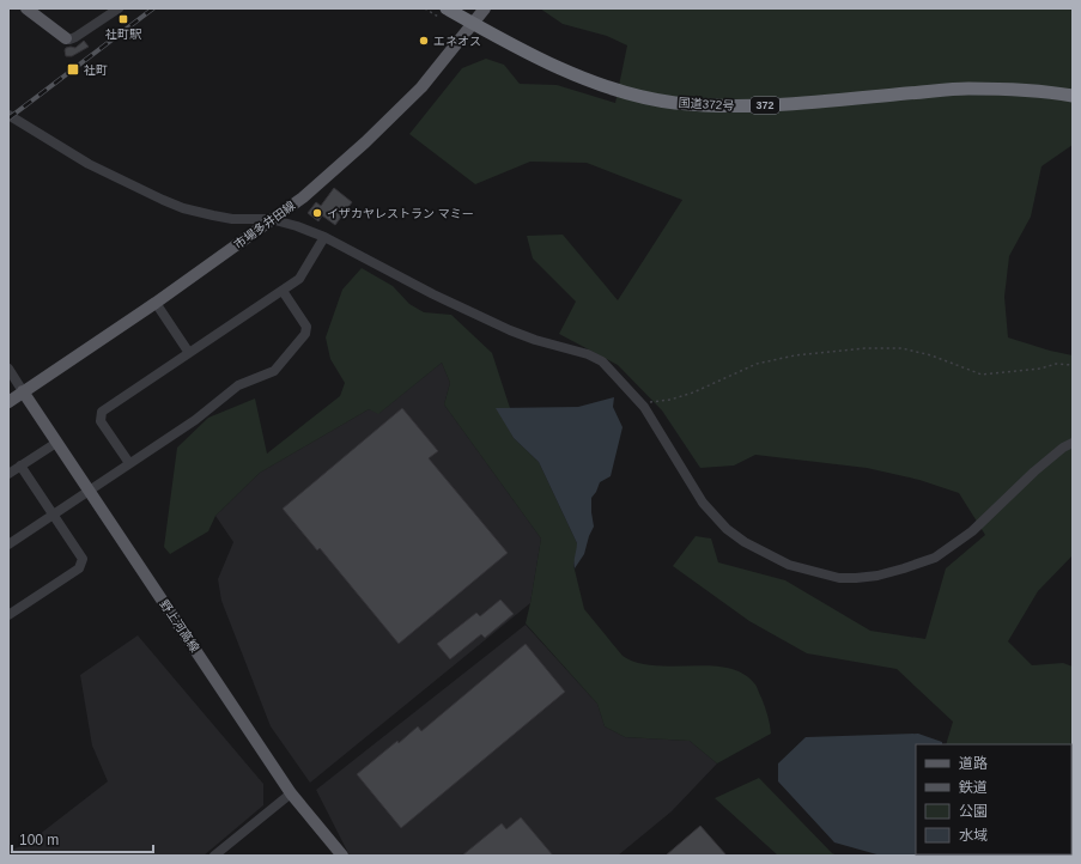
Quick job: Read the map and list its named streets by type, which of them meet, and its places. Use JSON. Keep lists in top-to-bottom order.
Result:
{
  "streets": {
    "highway": ["国道372号", "372"],
    "main road": ["市場多井田線", "野上河高線"]
  },
  "crossings": [
    ["国道372号", "市場多井田線"],
    ["市場多井田線", "野上河高線"]
  ],
  "places": {
    "transit": ["社町駅", "社町"],
    "other": ["エネオス", "イザカヤレストラン マミー"]
  },
  "legend": [
    "道路",
    "鉄道",
    "公園",
    "水域"
  ],
  "scale_bar": "100 m"
}
